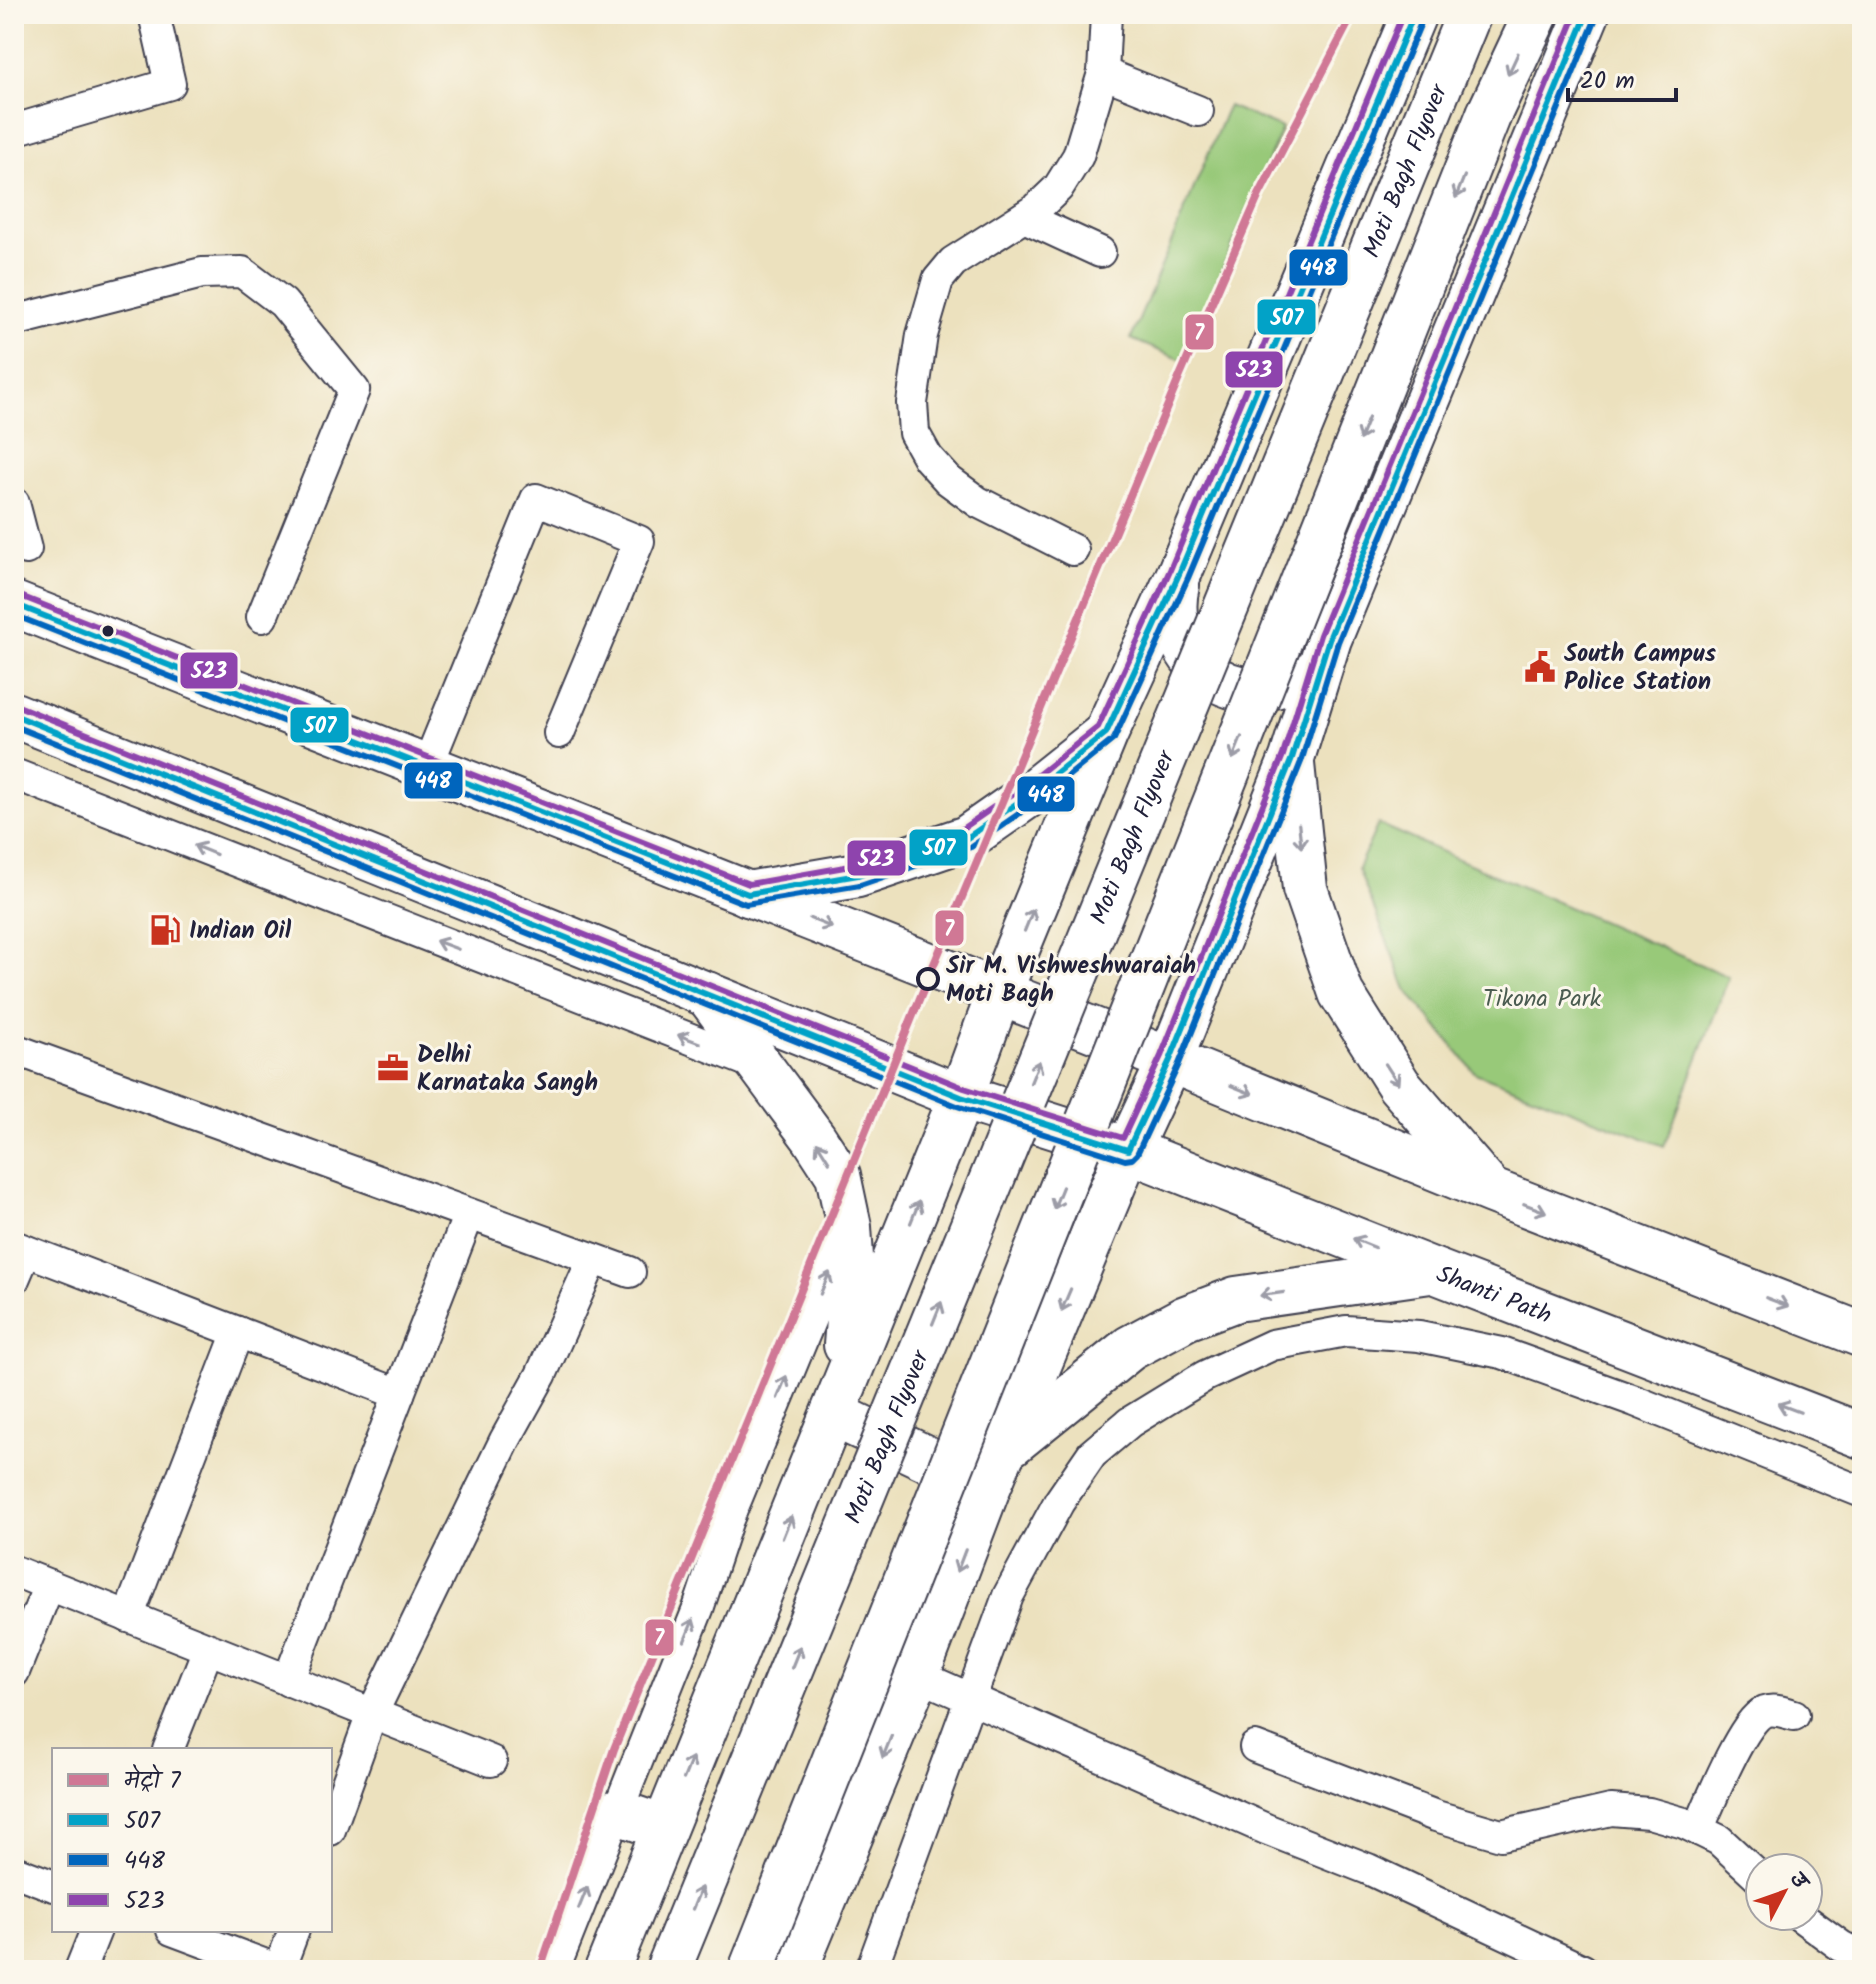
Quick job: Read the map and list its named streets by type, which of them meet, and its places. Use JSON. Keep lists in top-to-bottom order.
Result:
{
  "streets": {
    "main road": ["Moti Bagh Flyover", "Shanti Path"]
  },
  "parks": ["Tikona Park"],
  "places": {
    "public building": ["South Campus Police Station"],
    "fuel station": ["Indian Oil"],
    "other": ["Sir M. Vishweshwaraiah Moti Bagh"],
    "office": ["Delhi Karnataka Sangh"]
  },
  "lines": [
    "metro line 7",
    "transit line 507",
    "transit line 523",
    "transit line 448"
  ],
  "legend": [
    "मेट्रो 7",
    "507",
    "448",
    "523"
  ],
  "scale_bar": "20 m",
  "north": "top right"
}
